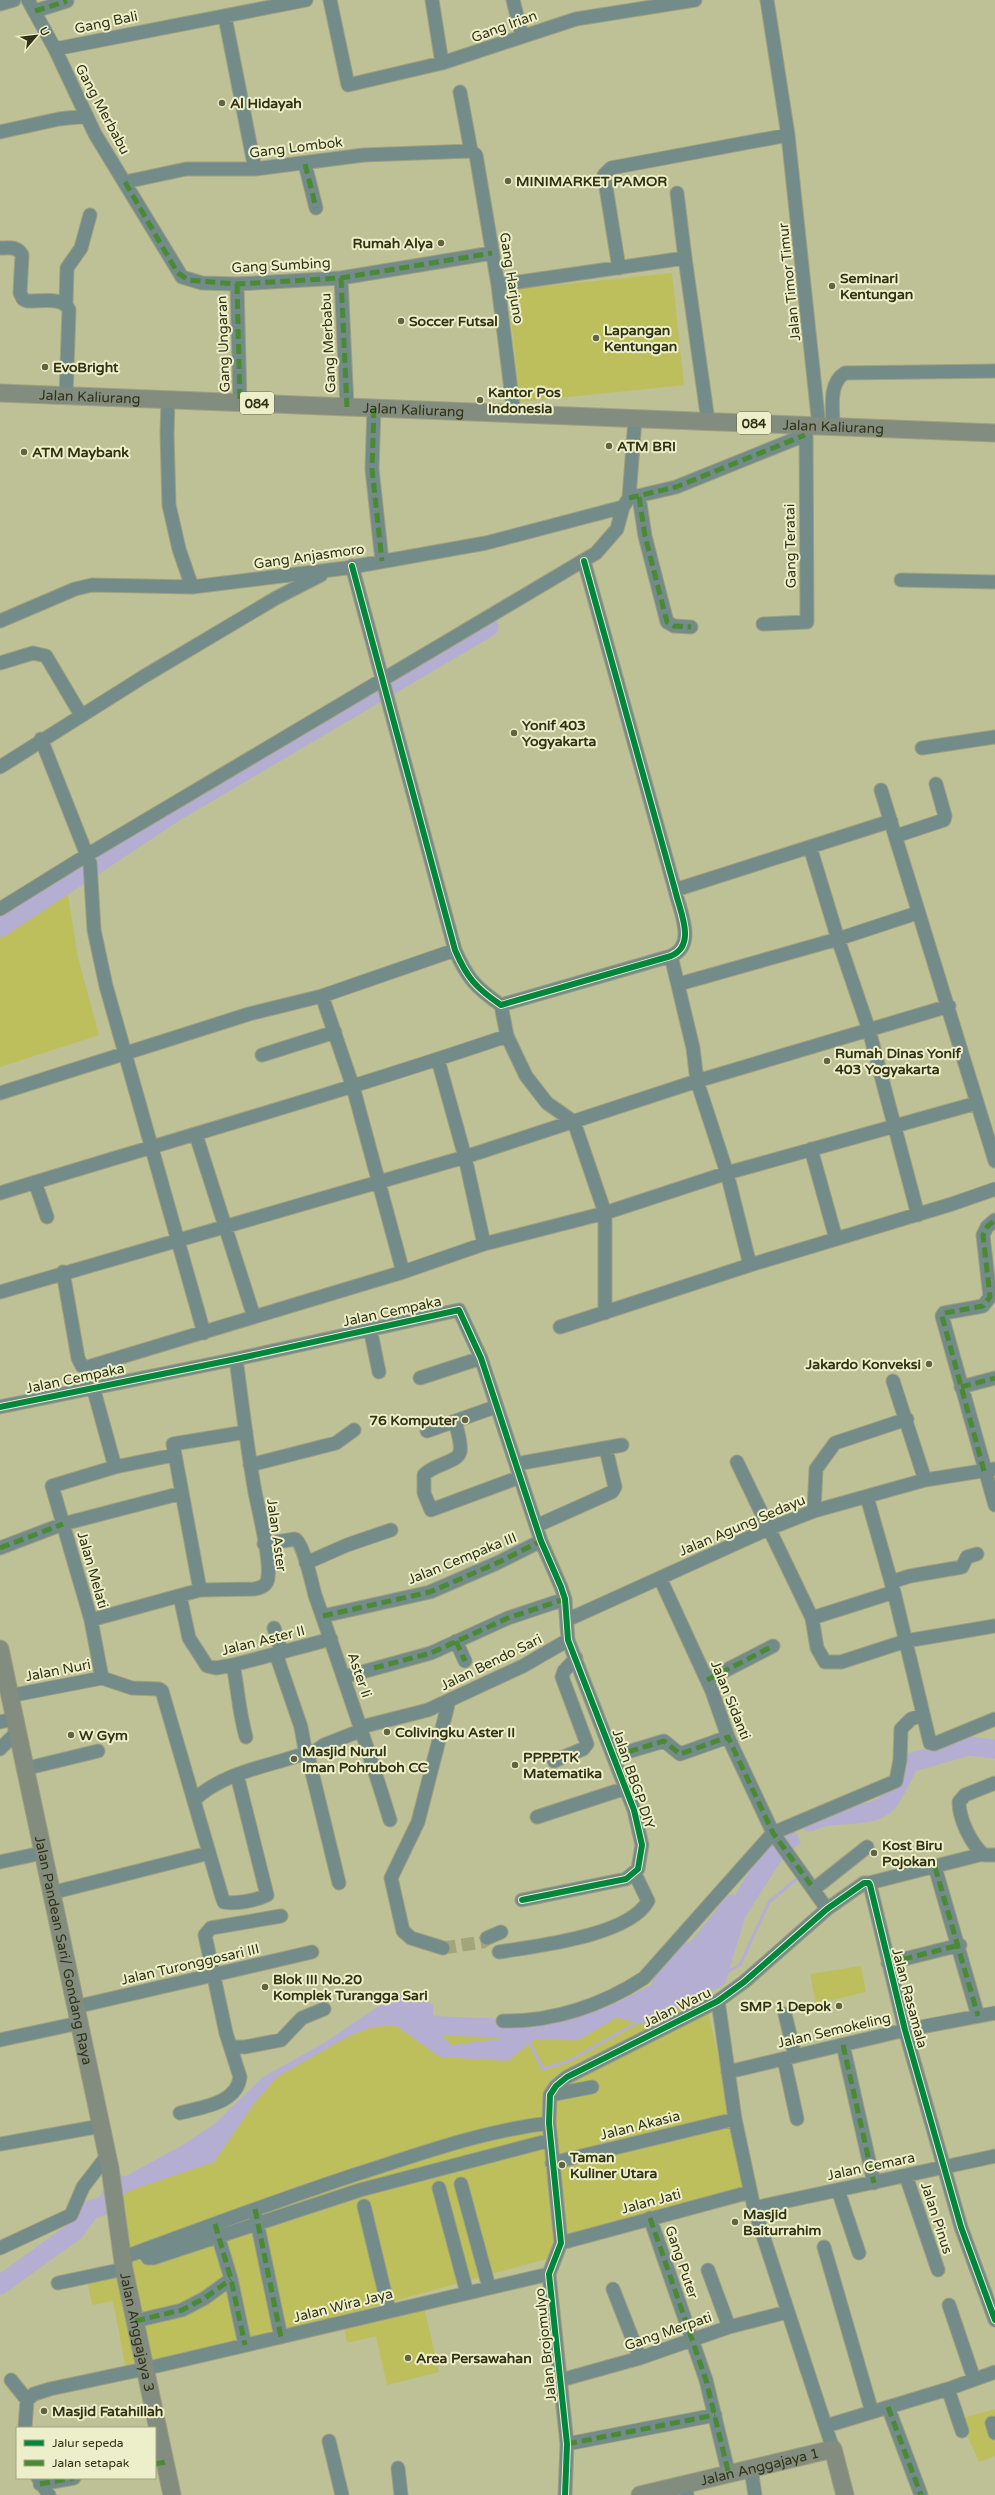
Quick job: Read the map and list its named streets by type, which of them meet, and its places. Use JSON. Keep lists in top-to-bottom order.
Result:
{
  "streets": {
    "main road": [
      "Jalan Kaliurang",
      "084",
      "Jalan Pandean Sari/ Gondang Raya",
      "Jalan Anggajaya 3",
      "Jalan Anggajaya 1"
    ],
    "street": [
      "Gang Bali",
      "Gang Irian",
      "Gang Merbabu",
      "Gang Lombok",
      "Gang Sumbing",
      "Gang Harjuno",
      "Jalan Timor Timur",
      "Gang Ungaran",
      "Gang Teratai",
      "Gang Anjasmoro",
      "Jalan Cempaka",
      "Jalan Agung Sedayu",
      "Jalan Aster",
      "Jalan Cempaka III",
      "Jalan Melati",
      "Jalan Aster II",
      "Jalan Bendo Sari",
      "Jalan Nuri",
      "Aster Ii",
      "Jalan Sidanti",
      "Jalan BBGP DIY",
      "Jalan Turonggosari III",
      "Jalan Rasamala",
      "Jalan Waru",
      "Jalan Semokeling",
      "Jalan Akasia",
      "Jalan Cemara",
      "Jalan Jati",
      "Jalan Pinus",
      "Gang Puter",
      "Jalan Wira Jaya",
      "Gang Merpati",
      "Jalan Brojomulyo"
    ]
  },
  "crossings": [
    ["Gang Bali", "Gang Merbabu"],
    ["Gang Merbabu", "Gang Lombok"],
    ["Gang Merbabu", "Gang Sumbing"],
    ["Gang Merbabu", "Jalan Kaliurang"],
    ["Gang Lombok", "Gang Sumbing"],
    ["Gang Lombok", "Gang Harjuno"],
    ["Gang Sumbing", "Gang Harjuno"],
    ["Gang Sumbing", "Gang Ungaran"],
    ["Gang Harjuno", "Jalan Kaliurang"],
    ["Jalan Timor Timur", "Jalan Kaliurang"],
    ["Jalan Timor Timur", "Gang Teratai"],
    ["Jalan Timor Timur", "Gang Anjasmoro"],
    ["Gang Ungaran", "Jalan Kaliurang"],
    ["Jalan Kaliurang", "Gang Teratai"],
    ["Jalan Kaliurang", "Gang Anjasmoro"],
    ["Gang Teratai", "Gang Anjasmoro"],
    ["Jalan Cempaka", "Jalan Agung Sedayu"],
    ["Jalan Cempaka", "Jalan Aster"],
    ["Jalan Cempaka", "Jalan Cempaka III"],
    ["Jalan Cempaka", "Jalan Bendo Sari"],
    ["Jalan Cempaka", "Jalan BBGP DIY"],
    ["Jalan Agung Sedayu", "Jalan Bendo Sari"],
    ["Jalan Agung Sedayu", "Jalan Sidanti"],
    ["Jalan Agung Sedayu", "Jalan BBGP DIY"],
    ["Jalan Aster", "Jalan Melati"],
    ["Jalan Aster", "Jalan Aster II"],
    ["Jalan Aster", "Jalan Nuri"],
    ["Jalan Aster", "Aster Ii"],
    ["Jalan Cempaka III", "Aster Ii"],
    ["Jalan Melati", "Jalan Nuri"],
    ["Jalan Aster II", "Aster Ii"],
    ["Jalan Bendo Sari", "Aster Ii"],
    ["Jalan Bendo Sari", "Jalan BBGP DIY"],
    ["Jalan Nuri", "Jalan Pandean Sari/ Gondang Raya"],
    ["Jalan Pandean Sari/ Gondang Raya", "Jalan Turonggosari III"],
    ["Jalan Pandean Sari/ Gondang Raya", "Jalan Anggajaya 3"],
    ["Jalan Rasamala", "Jalan Semokeling"],
    ["Jalan Rasamala", "Jalan Cemara"],
    ["Jalan Akasia", "Jalan Brojomulyo"],
    ["Jalan Cemara", "Jalan Pinus"],
    ["Jalan Jati", "Gang Puter"],
    ["Jalan Jati", "Jalan Brojomulyo"],
    ["Gang Puter", "Gang Merpati"],
    ["Gang Puter", "Jalan Anggajaya 1"],
    ["Jalan Wira Jaya", "Jalan Anggajaya 3"],
    ["Jalan Wira Jaya", "Jalan Brojomulyo"],
    ["Gang Merpati", "Jalan Brojomulyo"]
  ],
  "places": [
    "Al Hidayah",
    "MINIMARKET PAMOR",
    "Rumah Alya",
    "Seminari Kentungan",
    "Soccer Futsal",
    "Lapangan Kentungan",
    "EvoBright",
    "Kantor Pos Indonesia",
    "ATM BRI",
    "ATM Maybank",
    "Yonif 403 Yogyakarta",
    "Rumah Dinas Yonif 403 Yogyakarta",
    "Jakardo Konveksi",
    "76 Komputer",
    "Colivingku Aster II",
    "W Gym",
    "Masjid Nurul Iman Pohruboh CC",
    "PPPPTK Matematika",
    "Kost Biru Pojokan",
    "Blok III No.20 Komplek Turangga Sari",
    "SMP 1 Depok",
    "Taman Kuliner Utara",
    "Masjid Baiturrahim",
    "Area Persawahan",
    "Masjid Fatahillah"
  ],
  "legend": ["Jalur sepeda", "Jalan setapak"],
  "north": "top right"
}
